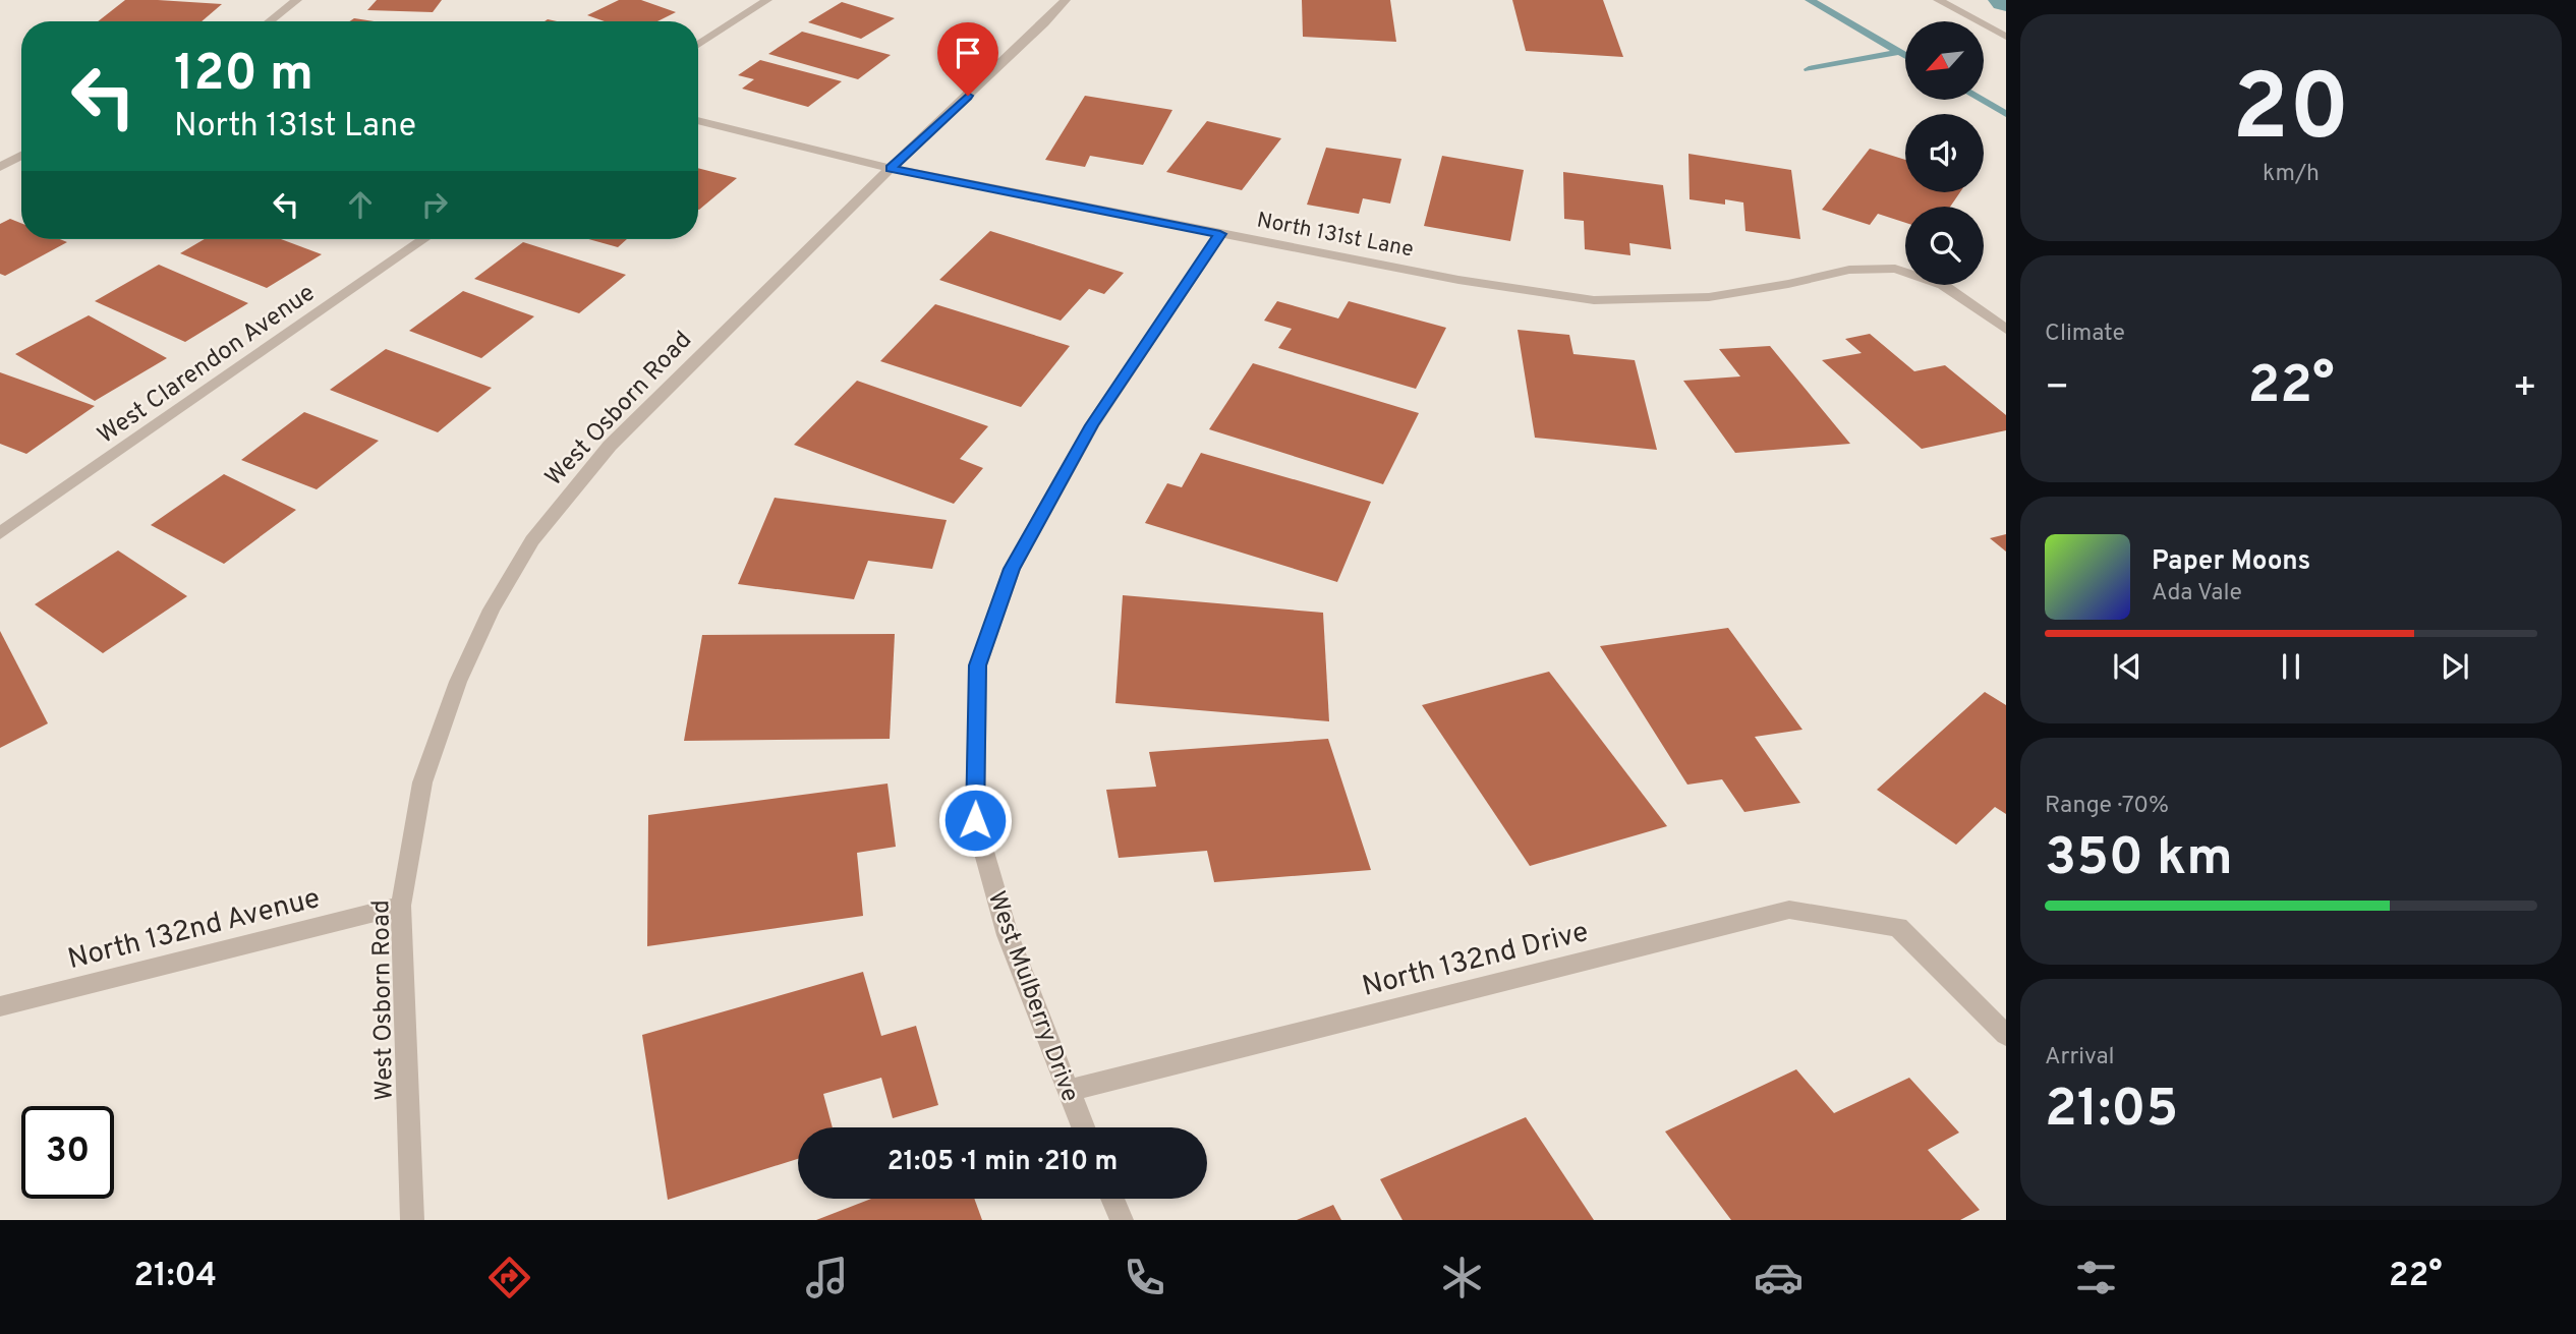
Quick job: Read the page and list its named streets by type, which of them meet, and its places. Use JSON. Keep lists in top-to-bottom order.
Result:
{
  "streets": {
    "street": [
      "North 131st Lane",
      "West Clarendon Avenue",
      "West Osborn Road",
      "North 132nd Avenue",
      "North 132nd Drive",
      "West Mulberry Drive"
    ]
  },
  "crossings": [
    ["North 131st Lane", "West Osborn Road"],
    ["North 131st Lane", "West Mulberry Drive"],
    ["West Osborn Road", "North 132nd Avenue"],
    ["North 132nd Drive", "West Mulberry Drive"]
  ],
  "north": "bottom left",
  "page": {
    "tile": [
      ["20", "km/h"],
      "Climate",
      ["Range · 70%", "350 km"],
      ["Arrival", "21:05"]
    ],
    "turn": ["120 m", "North 131st Lane"],
    "heat": ["−", "22°", "+"],
    "song": ["Paper Moons", "Ada Vale"],
    "limit": "30",
    "trip": "21:05 · 1 min · 210 m",
    "tabs": ["21:04", "22°"]
  }
}
